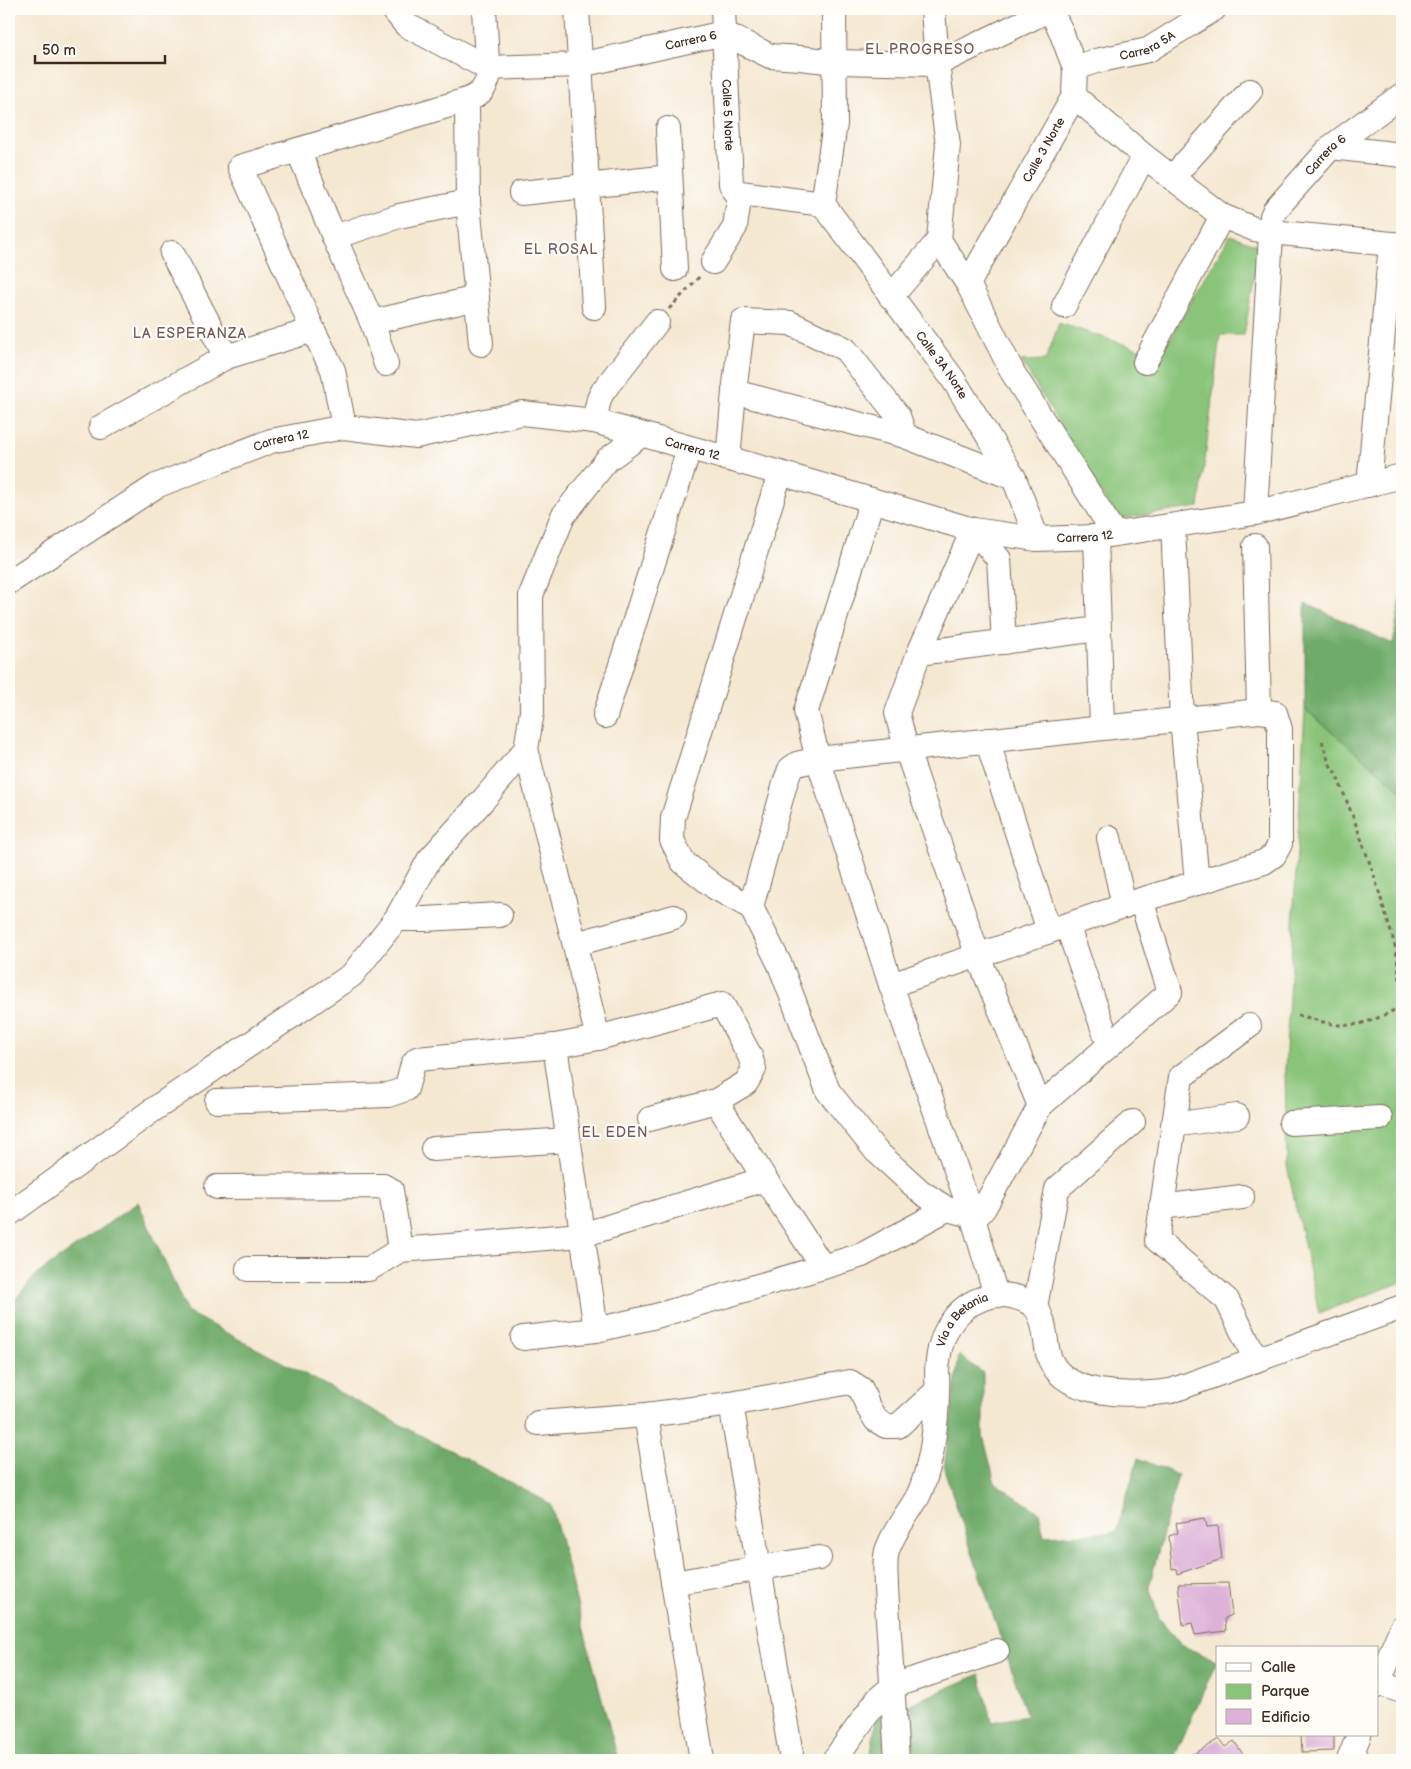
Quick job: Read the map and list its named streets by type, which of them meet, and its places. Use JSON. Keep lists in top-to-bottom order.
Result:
{
  "streets": {
    "street": [
      "Carrera 6",
      "Carrera 5A",
      "Calle 5 Norte",
      "Calle 3 Norte",
      "Calle 3A Norte",
      "Carrera 12",
      "Vía a Betania"
    ]
  },
  "crossings": [
    ["Carrera 6", "Calle 5 Norte"],
    ["Carrera 6", "Calle 3 Norte"],
    ["Carrera 6", "Carrera 12"],
    ["Carrera 5A", "Calle 3 Norte"],
    ["Calle 3A Norte", "Carrera 12"]
  ],
  "districts": [
    "EL PROGRESO",
    "EL ROSAL",
    "LA ESPERANZA",
    "EL EDEN"
  ],
  "legend": ["Calle", "Parque", "Edificio"],
  "scale_bar": "50 m"
}
